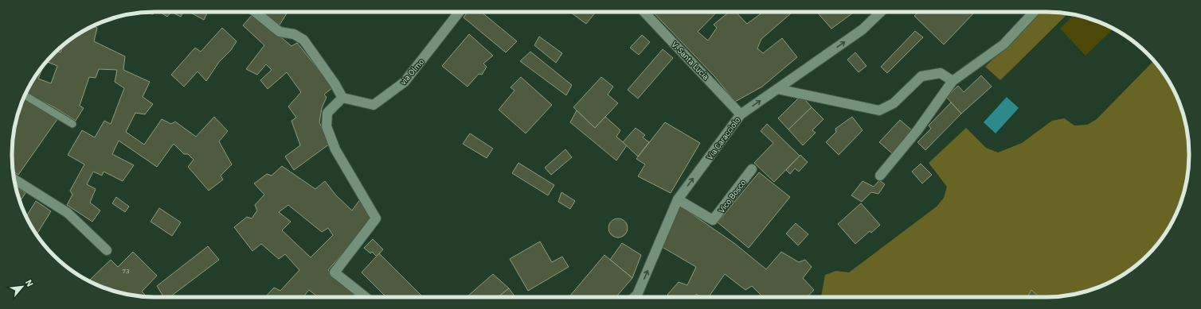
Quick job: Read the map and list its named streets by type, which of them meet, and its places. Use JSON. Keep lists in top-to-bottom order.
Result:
{
  "streets": {
    "street": [
      "V. Santa Lucia",
      "via Olmo",
      "Via Caracciolo",
      "Vico Bosco"
    ]
  },
  "crossings": [
    ["V. Santa Lucia", "Via Caracciolo"],
    ["Via Caracciolo", "Vico Bosco"]
  ],
  "one_way": ["Via Caracciolo"],
  "house_numbers": ["73"],
  "north": "top right"
}
